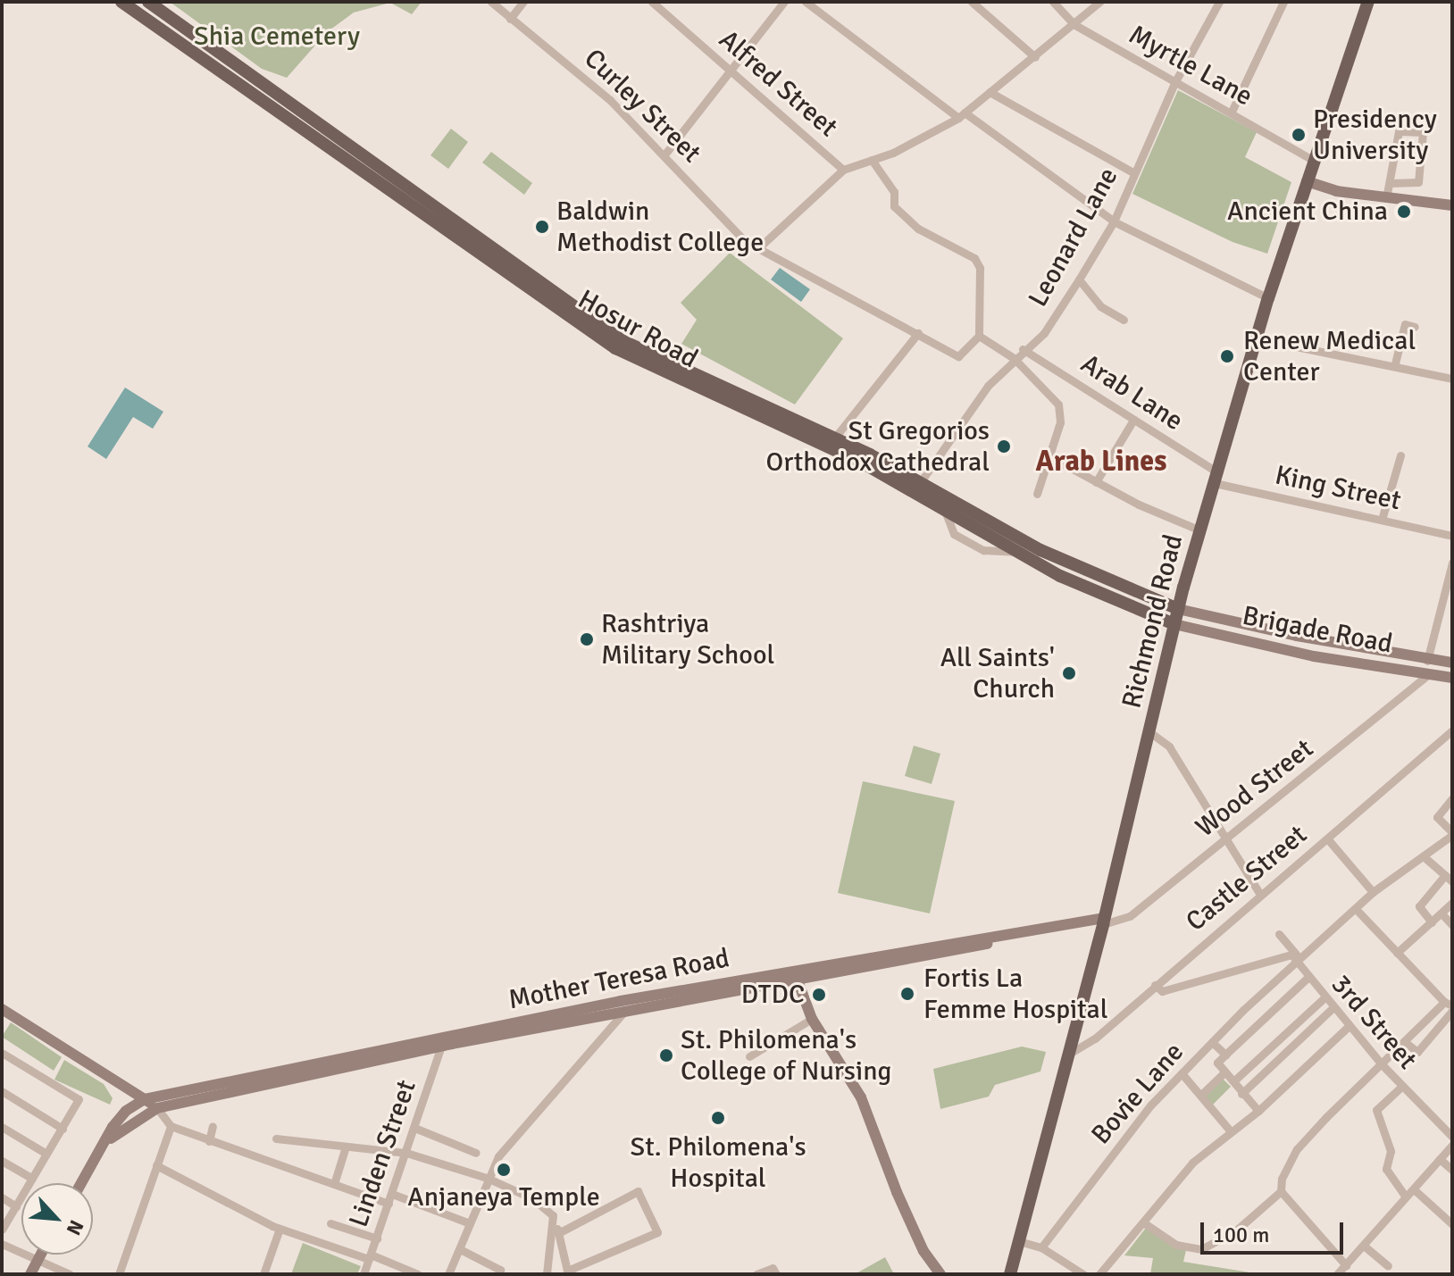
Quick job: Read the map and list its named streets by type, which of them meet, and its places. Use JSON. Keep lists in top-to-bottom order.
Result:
{
  "streets": {
    "main road": ["Hosur Road", "Richmond Road"],
    "street": [
      "Myrtle Lane",
      "Alfred Street",
      "Curley Street",
      "Leonard Lane",
      "Arab Lane",
      "King Street",
      "Brigade Road",
      "Wood Street",
      "Castle Street",
      "Mother Teresa Road",
      "3rd Street",
      "Bovie Lane",
      "Linden Street"
    ]
  },
  "crossings": [
    ["Myrtle Lane", "Leonard Lane"],
    ["Myrtle Lane", "Richmond Road"],
    ["Leonard Lane", "Hosur Road"],
    ["Leonard Lane", "Arab Lane"],
    ["Hosur Road", "Richmond Road"],
    ["Hosur Road", "Brigade Road"],
    ["Arab Lane", "King Street"],
    ["Arab Lane", "Richmond Road"],
    ["King Street", "Richmond Road"],
    ["Richmond Road", "Brigade Road"],
    ["Richmond Road", "Wood Street"],
    ["Richmond Road", "Castle Street"],
    ["Richmond Road", "Mother Teresa Road"],
    ["Brigade Road", "Wood Street"],
    ["Wood Street", "Mother Teresa Road"],
    ["Mother Teresa Road", "Linden Street"],
    ["3rd Street", "Bovie Lane"]
  ],
  "districts": ["Arab Lines"],
  "parks": ["Shia Cemetery"],
  "places": [
    "Presidency University",
    "Ancient China",
    "Baldwin Methodist College",
    "Renew Medical Center",
    "St Gregorios Orthodox Cathedral",
    "Rashtriya Military School",
    "All Saints' Church",
    "Fortis La Femme Hospital",
    "DTDC",
    "St. Philomena's College of Nursing",
    "St. Philomena's Hospital",
    "Anjaneya Temple"
  ],
  "scale_bar": "100 m",
  "north": "bottom right"
}
